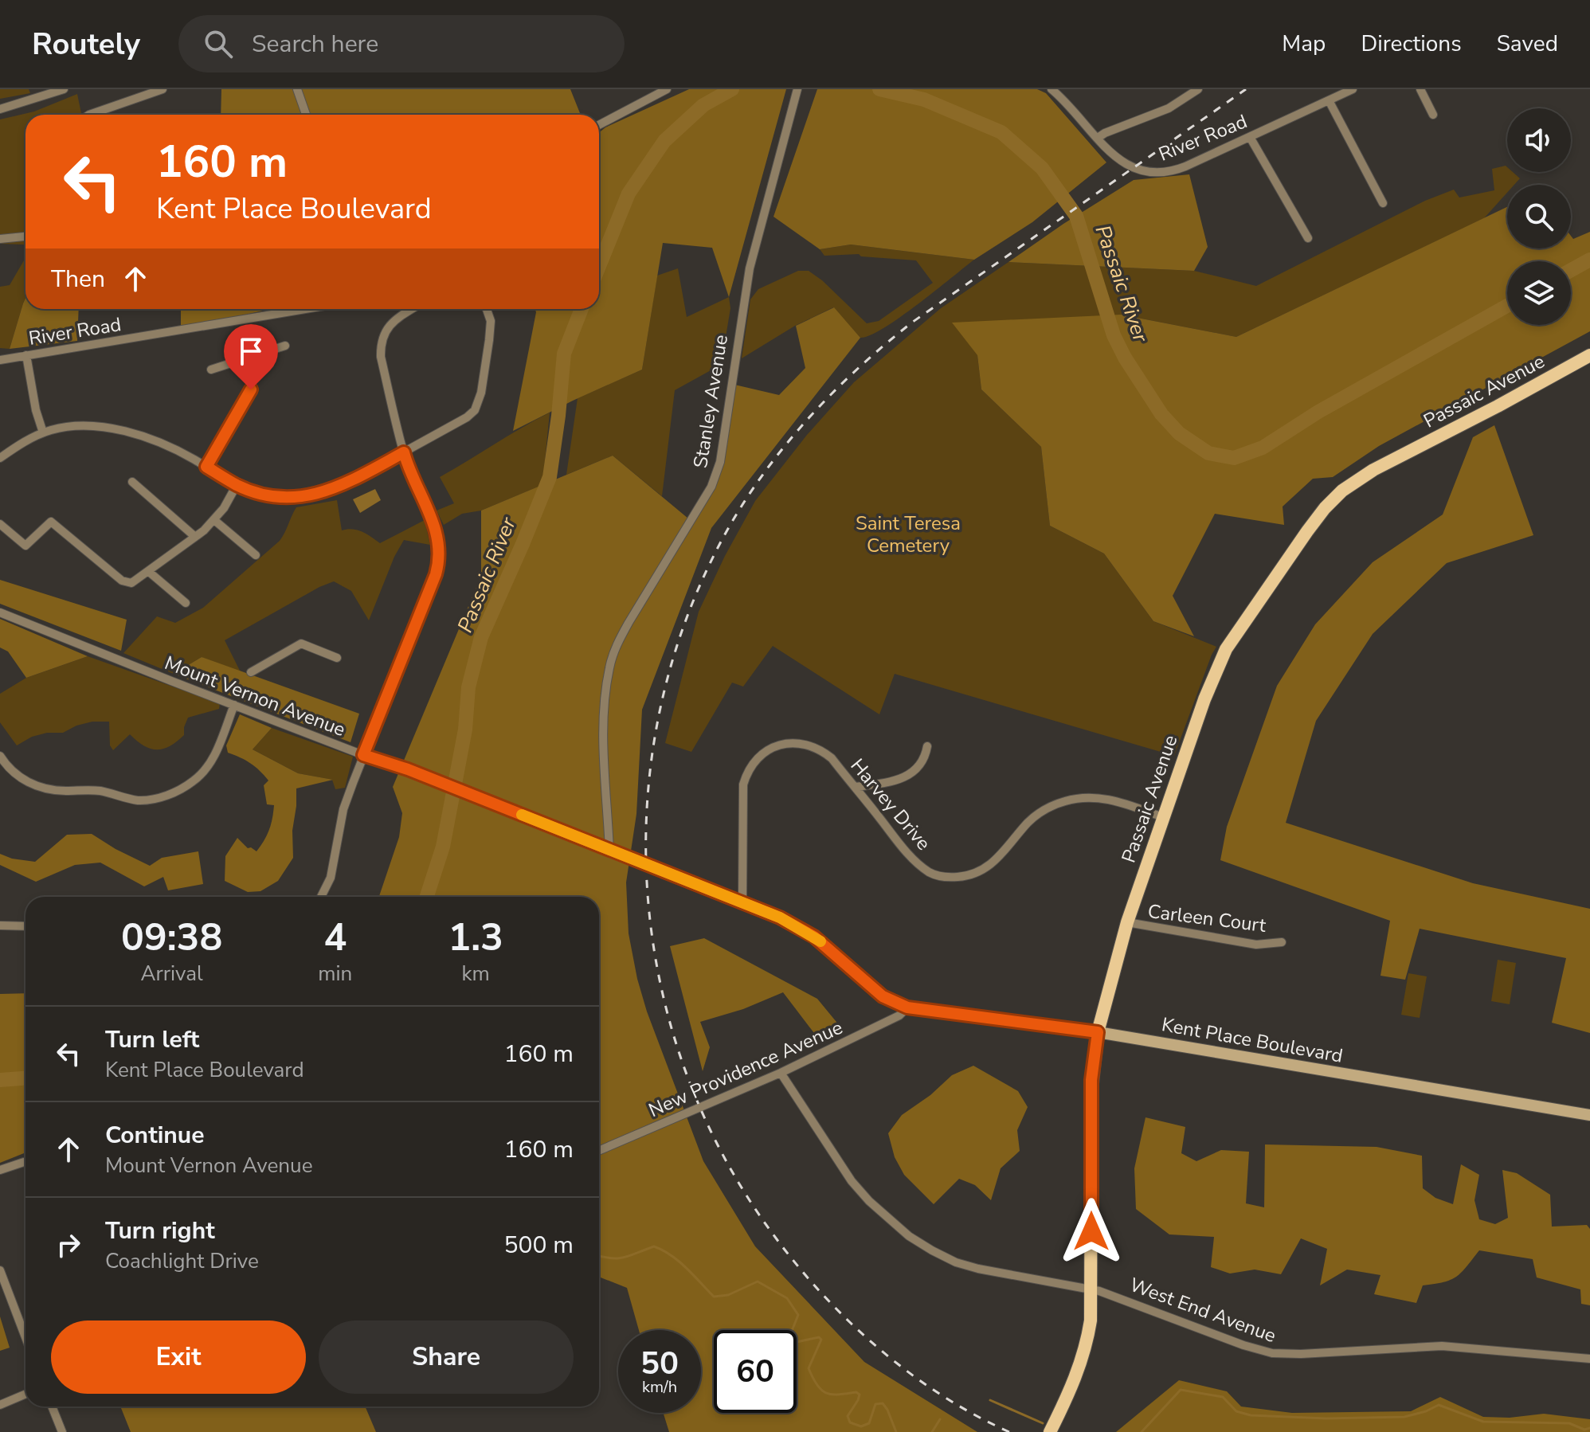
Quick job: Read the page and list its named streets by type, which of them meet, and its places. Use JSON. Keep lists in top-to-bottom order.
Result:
{
  "streets": {
    "main road": ["Passaic Avenue"],
    "street": [
      "River Road",
      "Stanley Avenue",
      "Mount Vernon Avenue",
      "Harvey Drive",
      "Carleen Court",
      "Kent Place Boulevard",
      "New Providence Avenue",
      "West End Avenue"
    ]
  },
  "crossings": [
    ["Passaic Avenue", "Harvey Drive"],
    ["Passaic Avenue", "Carleen Court"],
    ["Passaic Avenue", "Kent Place Boulevard"],
    ["Passaic Avenue", "West End Avenue"],
    ["Stanley Avenue", "Mount Vernon Avenue"],
    ["Mount Vernon Avenue", "Harvey Drive"],
    ["Mount Vernon Avenue", "Kent Place Boulevard"],
    ["Mount Vernon Avenue", "New Providence Avenue"],
    ["Kent Place Boulevard", "New Providence Avenue"],
    ["New Providence Avenue", "West End Avenue"]
  ],
  "water": ["Passaic River"],
  "parks": ["Saint Teresa Cemetery"],
  "page": {
    "header": "Routely",
    "search": "Search here",
    "nav": ["Map", "Directions", "Saved"],
    "turn": ["160 m", "Kent Place Boulevard"],
    "then": "Then",
    "eta": [
      "09:38",
      "Arrival",
      "4",
      "min",
      "1.3",
      "km"
    ],
    "list": [
      {
        "name": "Turn left",
        "note": "Kent Place Boulevard",
        "value": "160 m"
      },
      {
        "name": "Continue",
        "note": "Mount Vernon Avenue",
        "value": "160 m"
      },
      {
        "name": "Turn right",
        "note": "Coachlight Drive",
        "value": "500 m"
      }
    ],
    "buttons": ["Exit", "Share"],
    "speed": "50 km/h",
    "limit": "60"
  }
}
